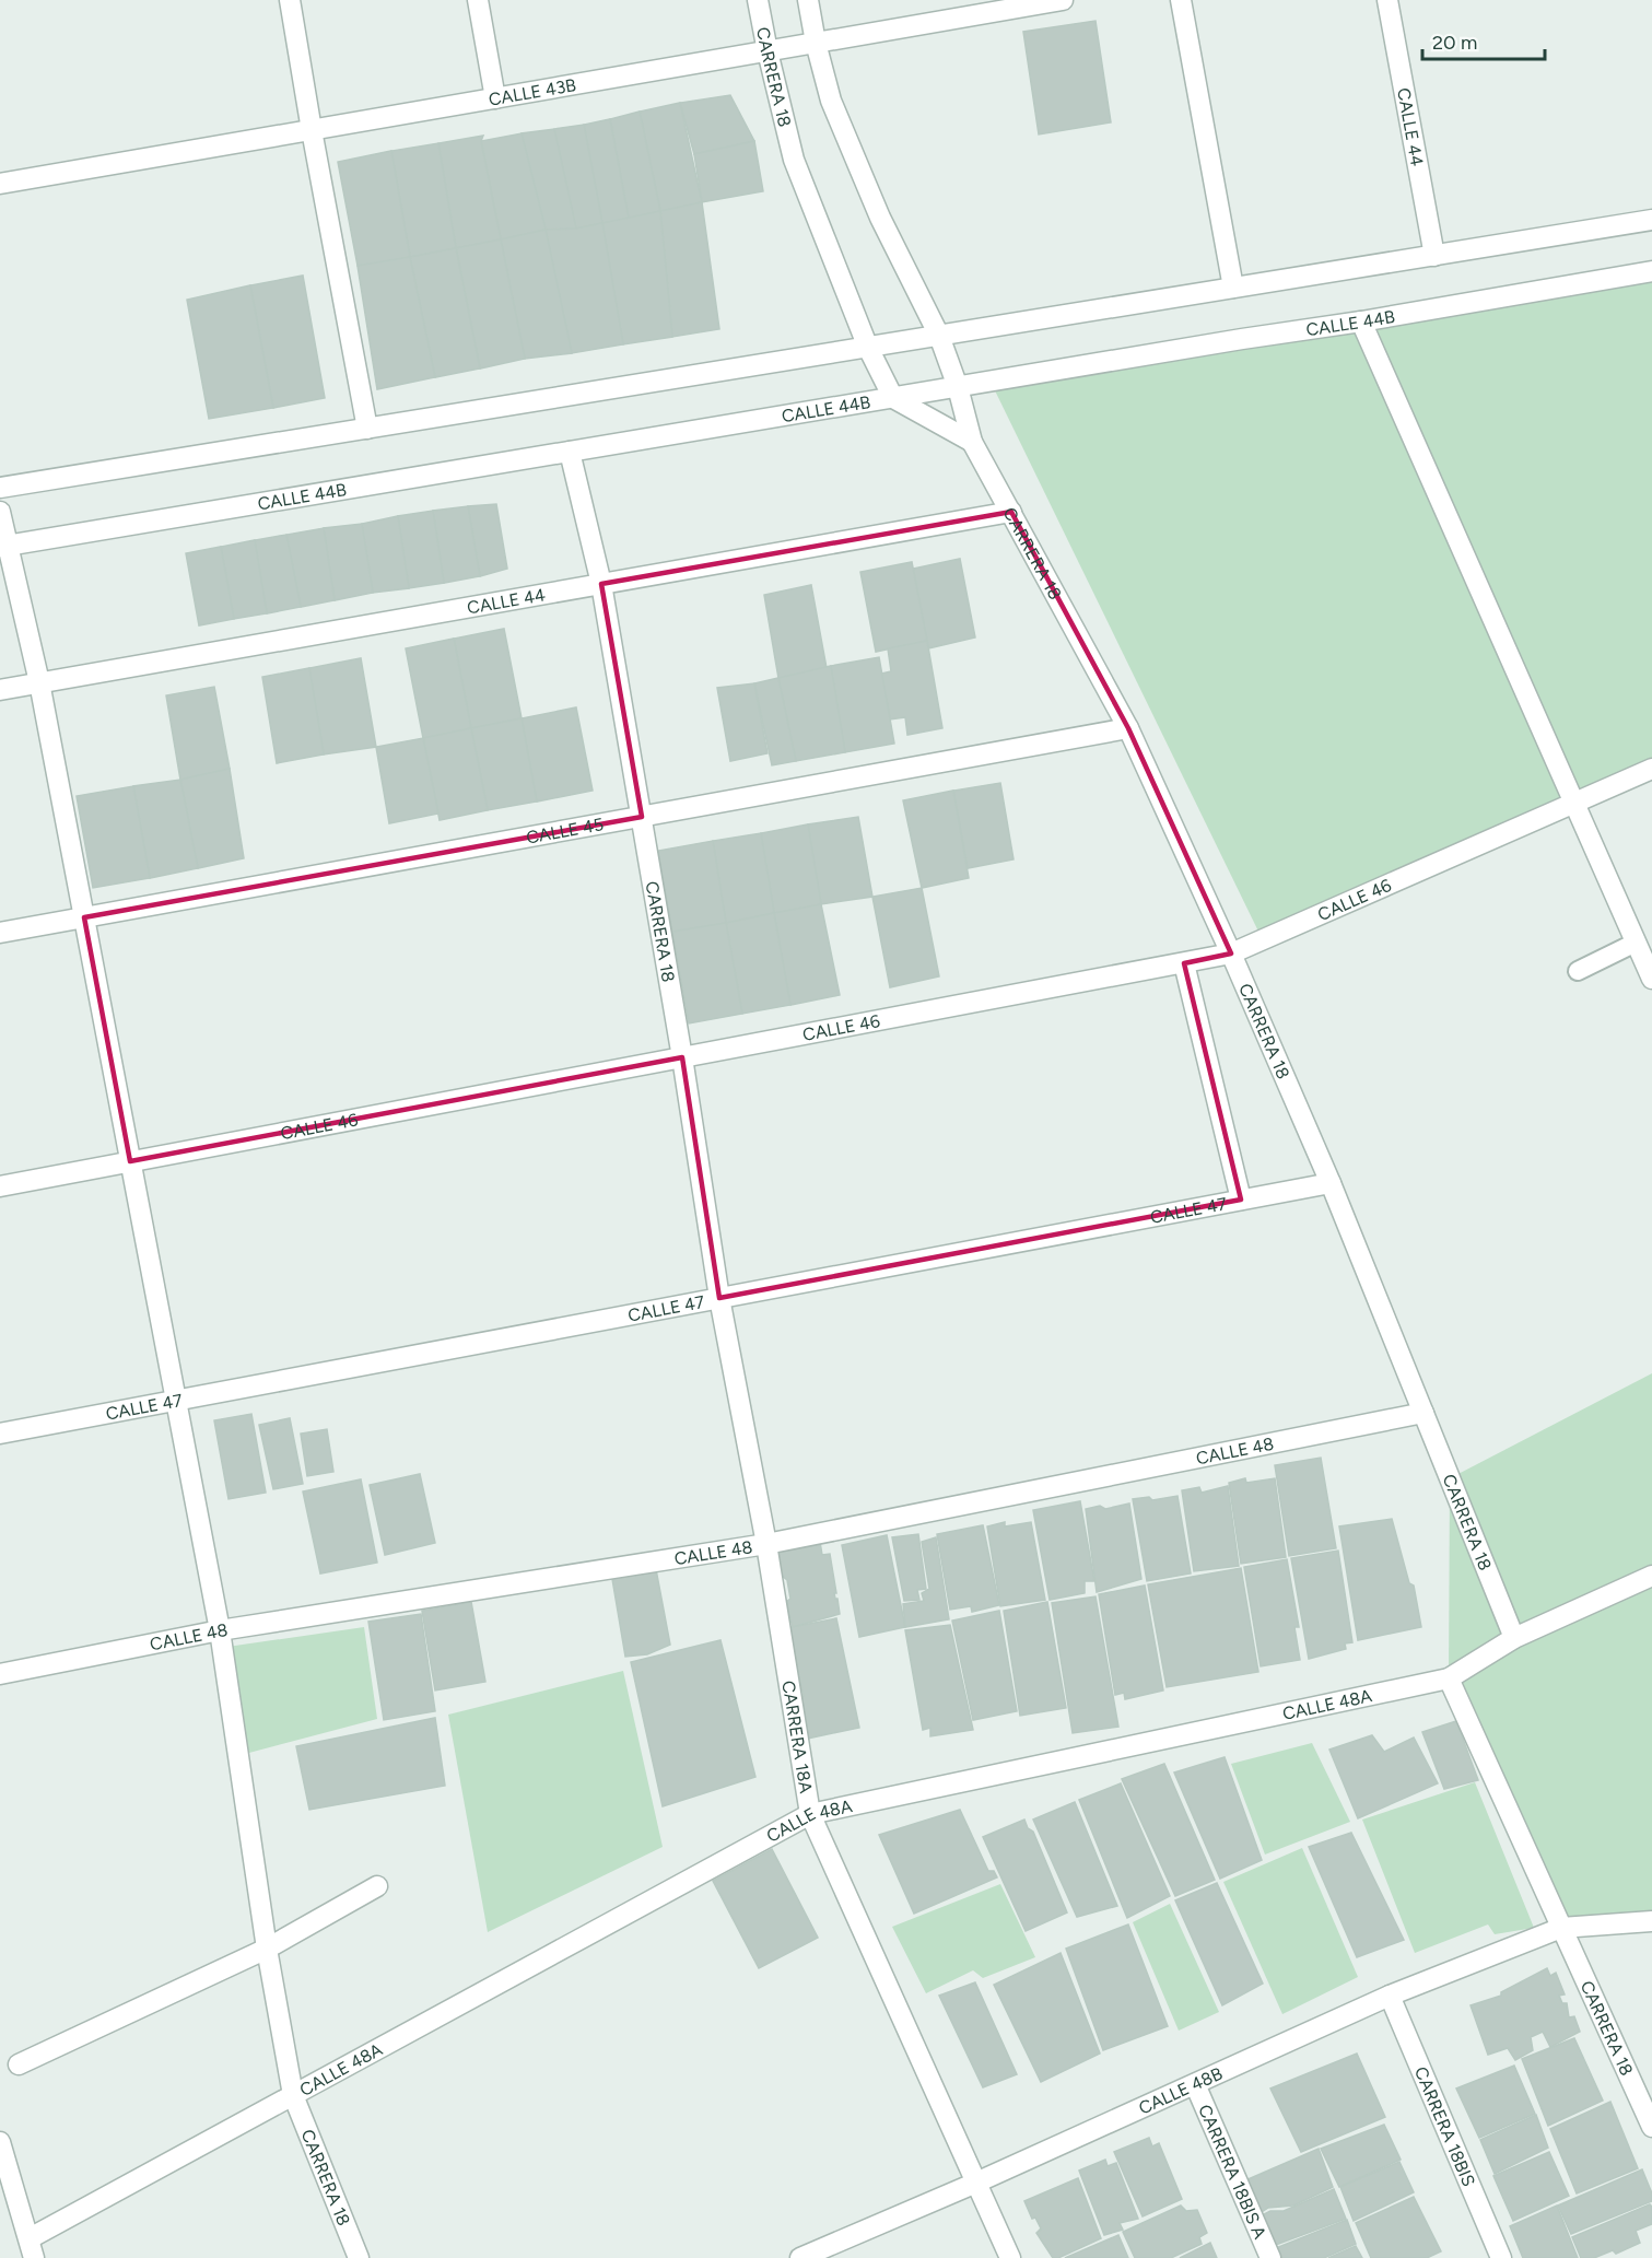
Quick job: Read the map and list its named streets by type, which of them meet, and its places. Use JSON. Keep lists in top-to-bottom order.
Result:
{
  "streets": {
    "street": [
      "CARRERA 18",
      "CALLE 43B",
      "CALLE 44",
      "CALLE 44B",
      "CALLE 45",
      "CALLE 46",
      "CALLE 47",
      "CALLE 48",
      "CALLE 48A",
      "CARRERA 18A",
      "CALLE 48B",
      "CARRERA 18BIS",
      "CARRERA 18BIS A"
    ]
  },
  "crossings": [
    ["CARRERA 18", "CALLE 43B"],
    ["CARRERA 18", "CALLE 44"],
    ["CARRERA 18", "CALLE 44B"],
    ["CARRERA 18", "CALLE 45"],
    ["CARRERA 18", "CALLE 46"],
    ["CARRERA 18", "CALLE 47"],
    ["CARRERA 18", "CALLE 48"],
    ["CARRERA 18", "CALLE 48A"],
    ["CARRERA 18", "CARRERA 18A"],
    ["CARRERA 18", "CALLE 48B"],
    ["CALLE 47", "CARRERA 18A"],
    ["CALLE 48", "CARRERA 18A"],
    ["CALLE 48A", "CARRERA 18A"],
    ["CARRERA 18A", "CALLE 48B"],
    ["CALLE 48B", "CARRERA 18BIS"],
    ["CALLE 48B", "CARRERA 18BIS A"]
  ],
  "scale_bar": "20 m"
}
